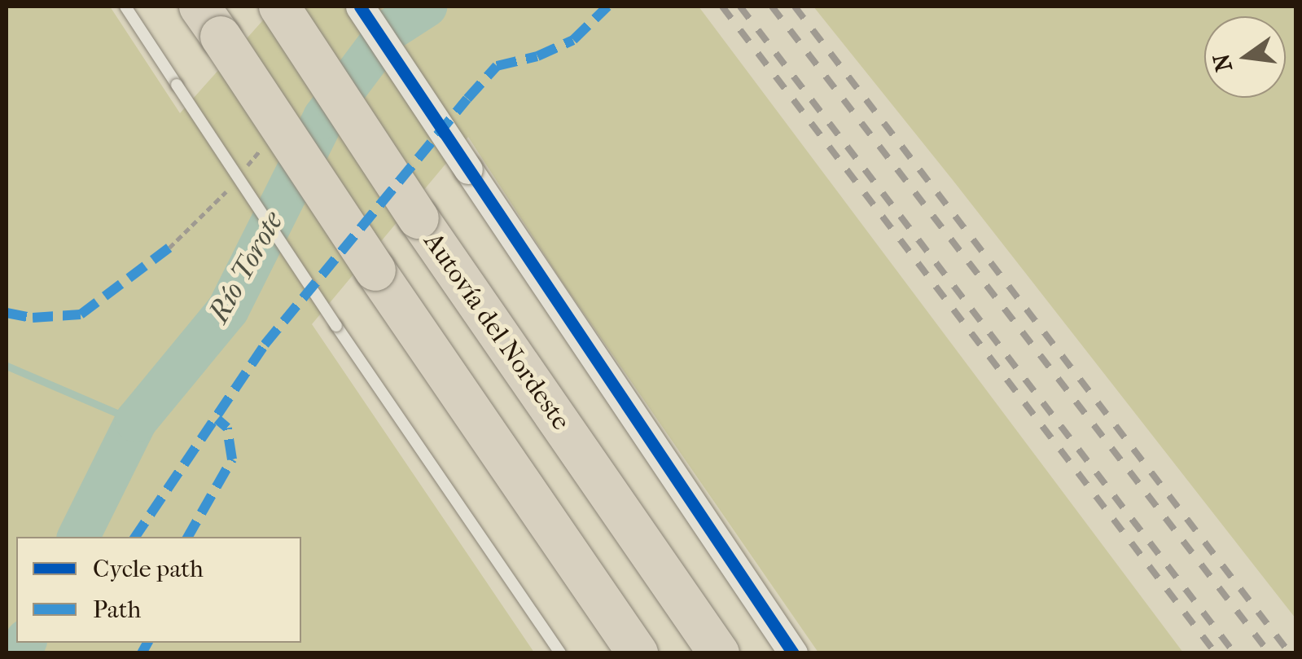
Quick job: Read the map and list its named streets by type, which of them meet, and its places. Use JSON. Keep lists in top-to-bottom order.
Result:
{
  "streets": {
    "highway": ["Autovía del Nordeste"]
  },
  "water": ["Río Torote"],
  "legend": ["Cycle path", "Path"],
  "north": "left"
}
